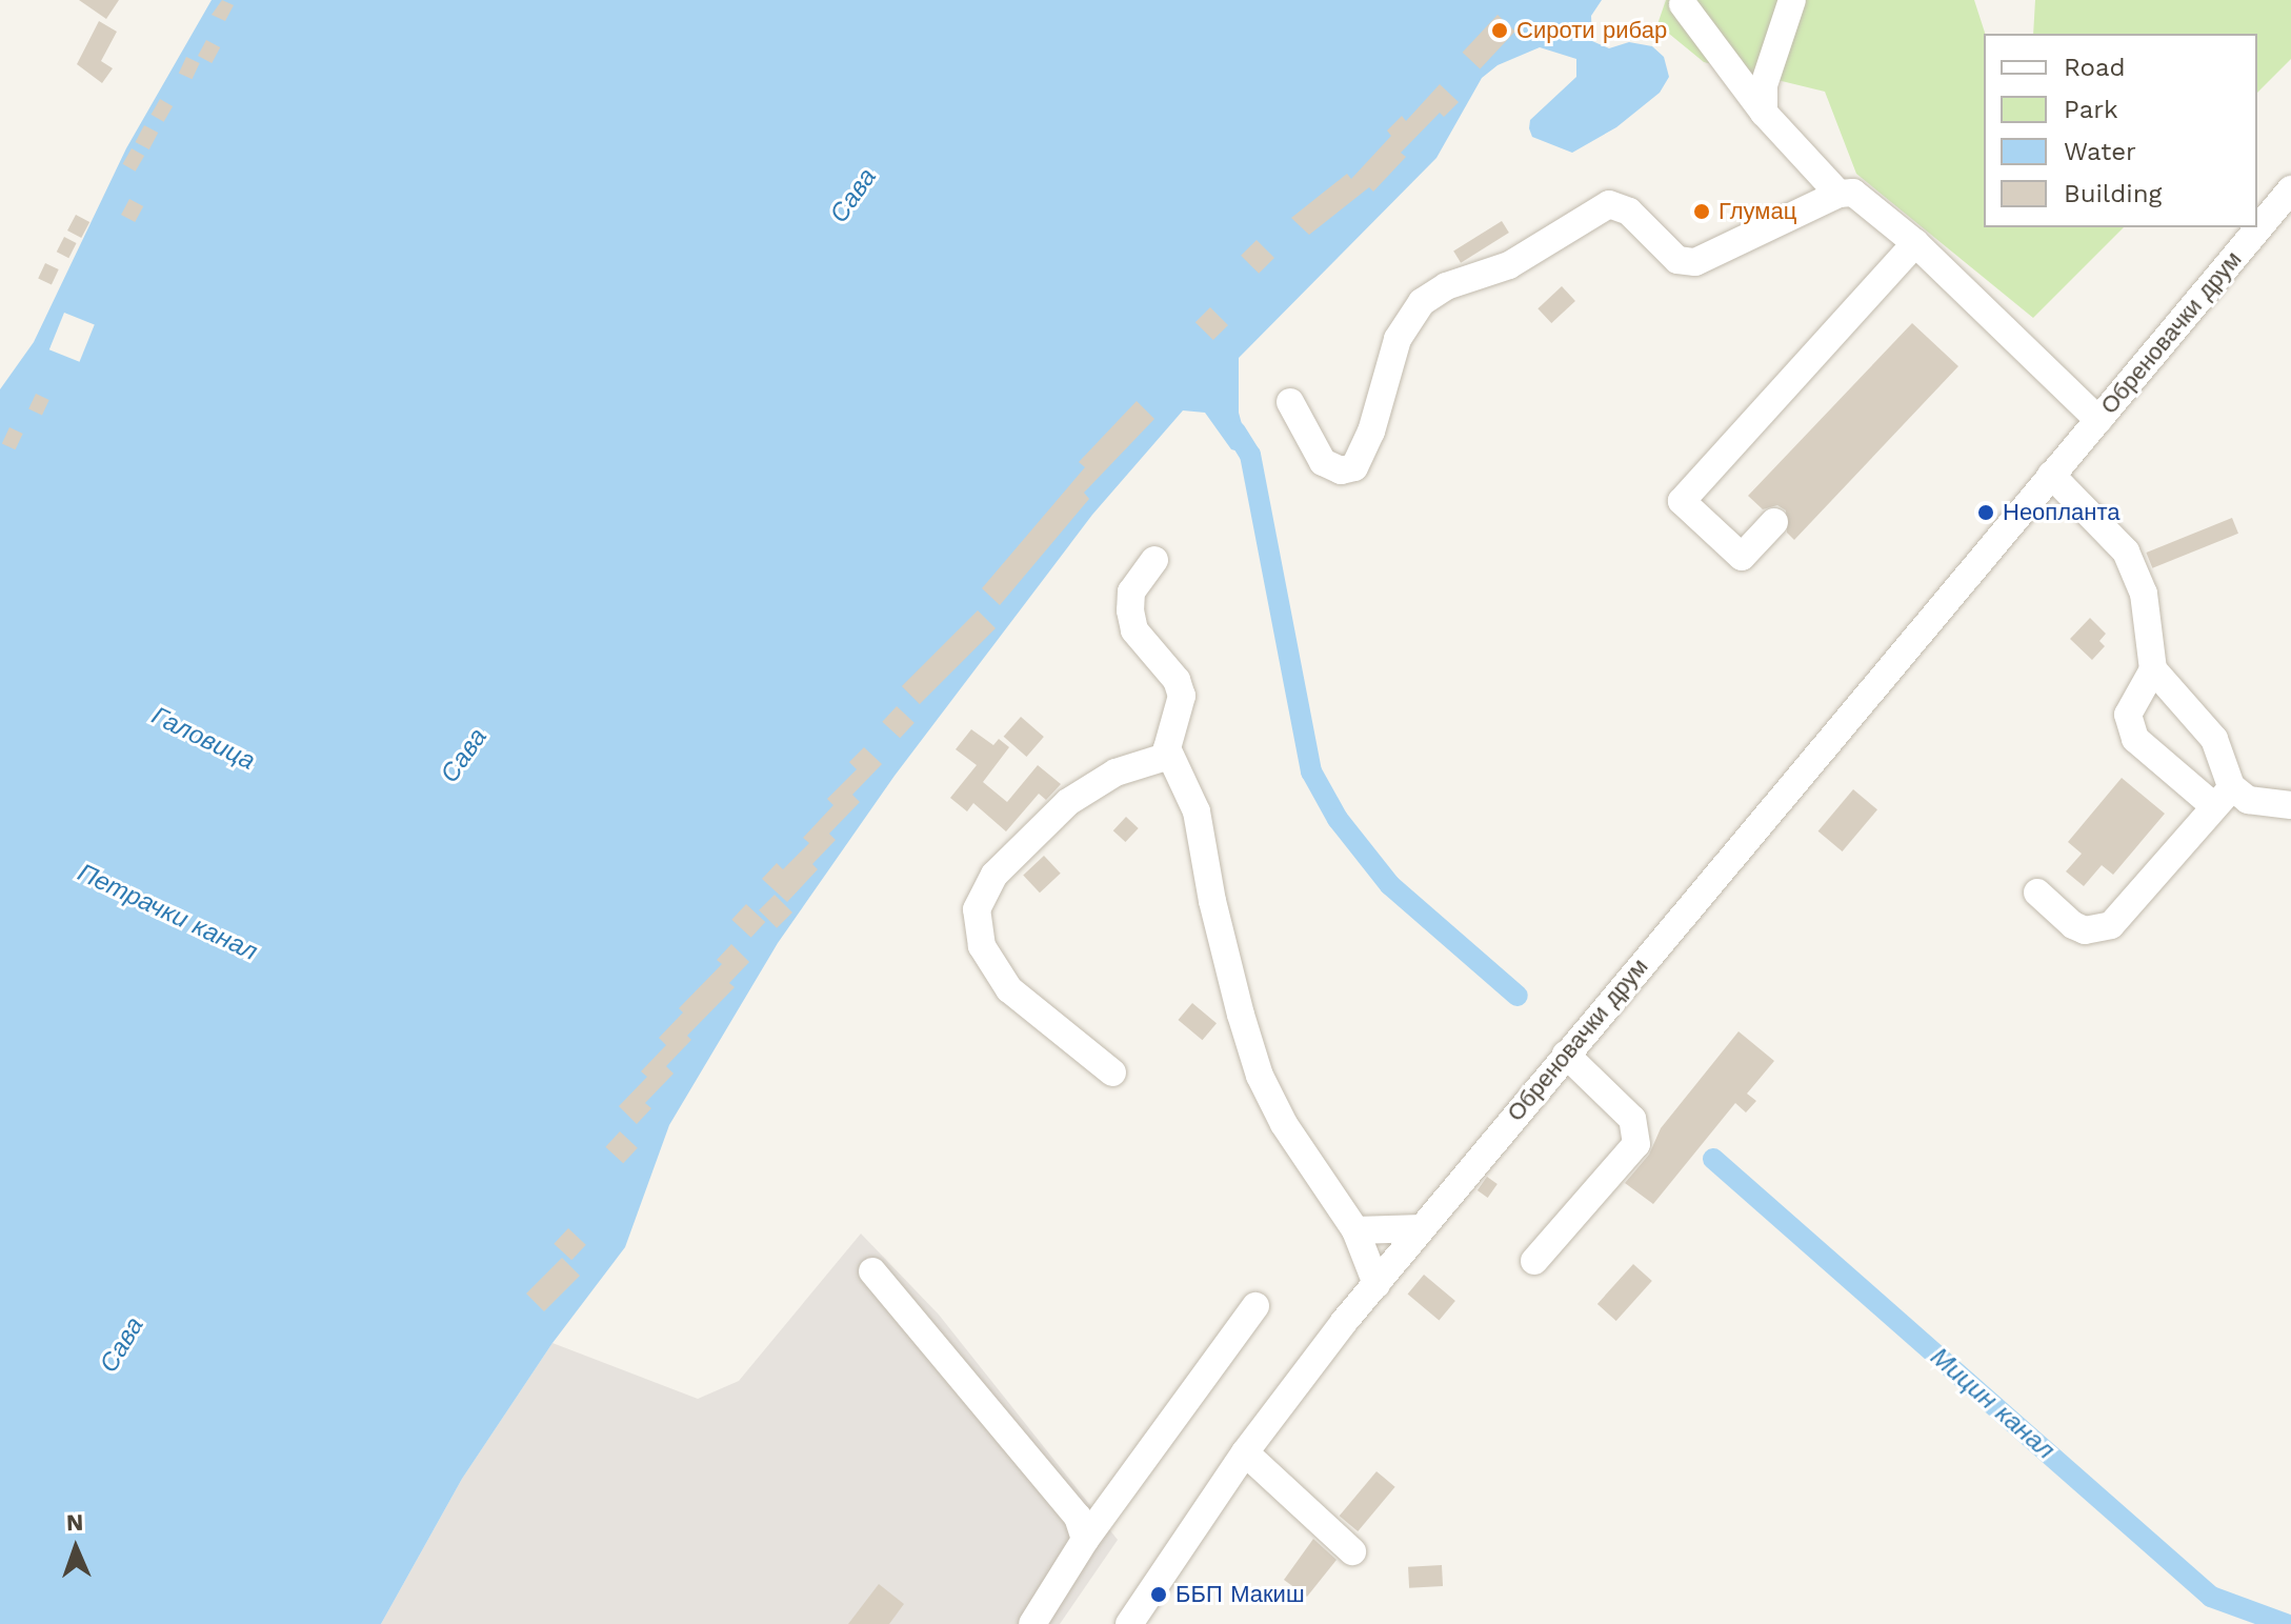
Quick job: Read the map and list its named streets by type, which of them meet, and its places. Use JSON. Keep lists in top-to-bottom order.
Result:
{
  "streets": {
    "street": ["Обреновачки друм"]
  },
  "water": [
    "Сава",
    "Галовица",
    "Петрачки канал",
    "Мицин канал"
  ],
  "places": [
    "Сироти рибар",
    "Глумац",
    "Неопланта",
    "ББП Макиш"
  ],
  "legend": [
    "Road",
    "Park",
    "Water",
    "Building"
  ],
  "north": "top"
}
